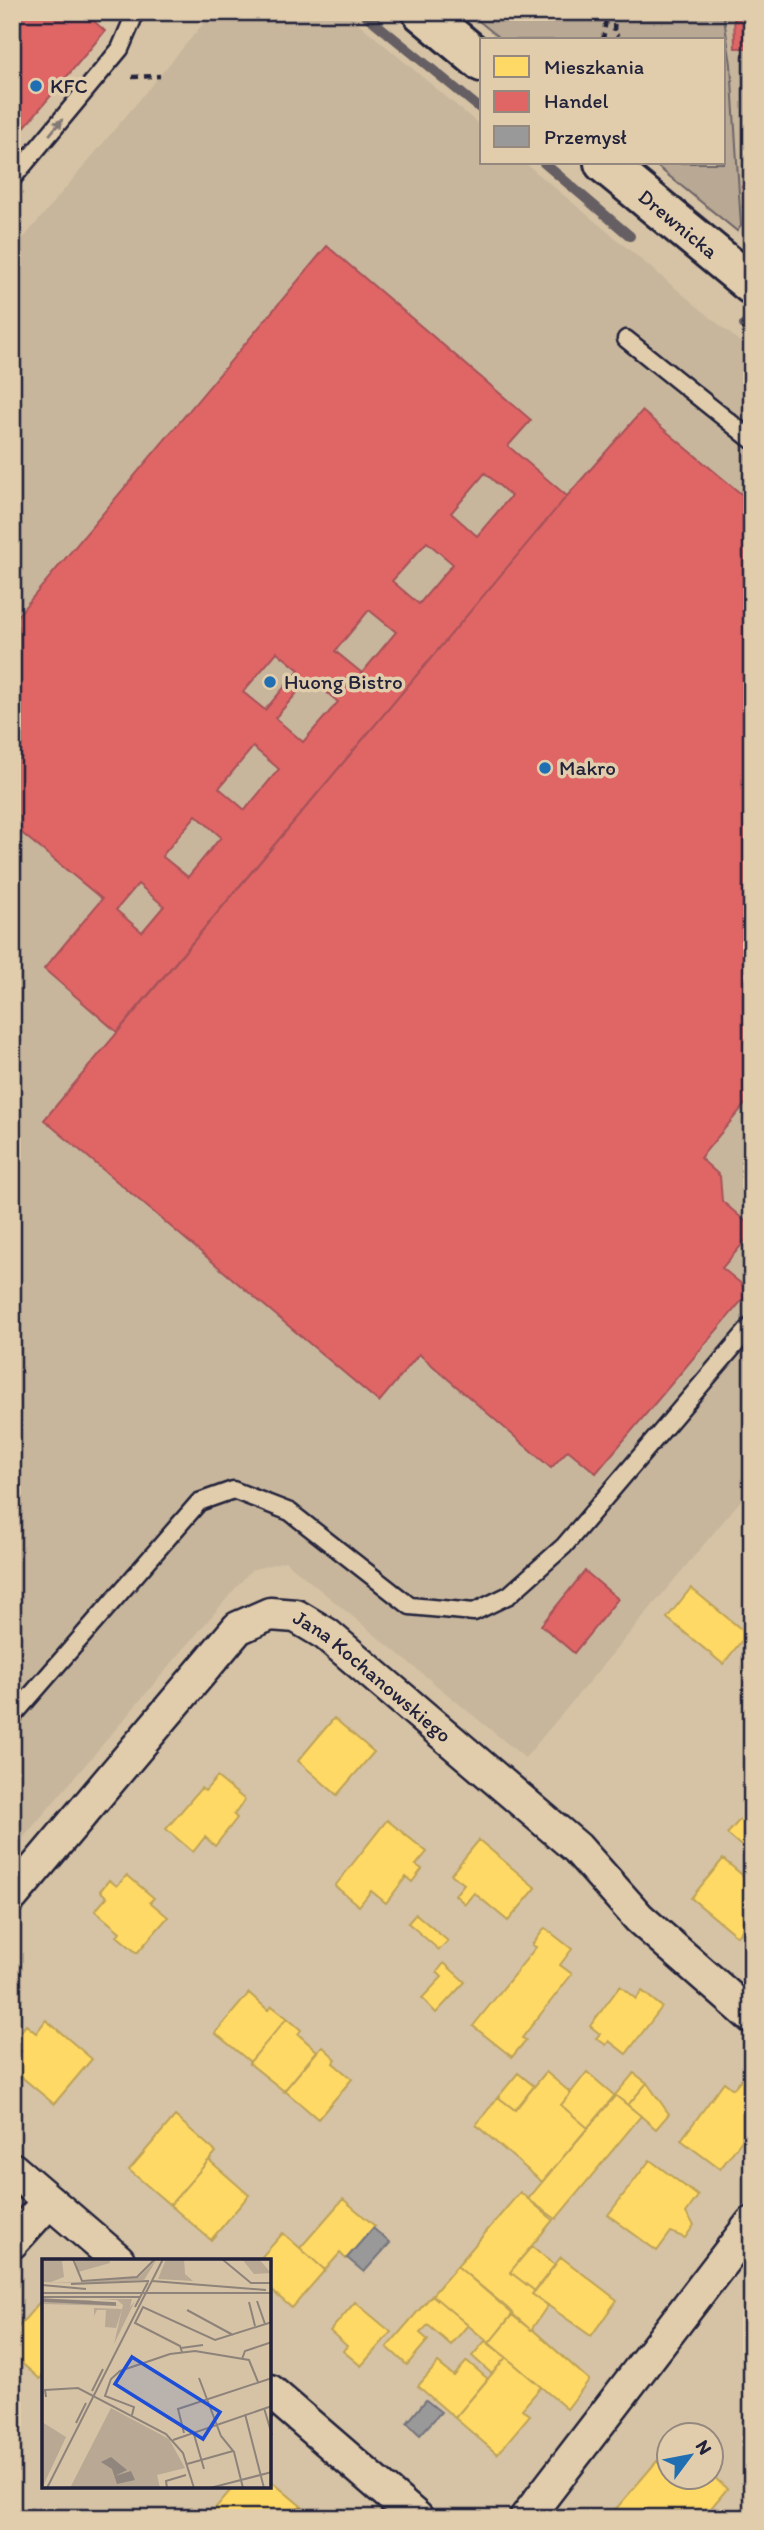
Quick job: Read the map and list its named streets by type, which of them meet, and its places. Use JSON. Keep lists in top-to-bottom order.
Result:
{
  "streets": {
    "street": ["Drewnicka", "Jana Kochanowskiego"]
  },
  "places": ["KFC", "Huong Bistro", "Makro"],
  "legend": ["Mieszkania", "Handel", "Przemysł"],
  "north": "top right"
}
